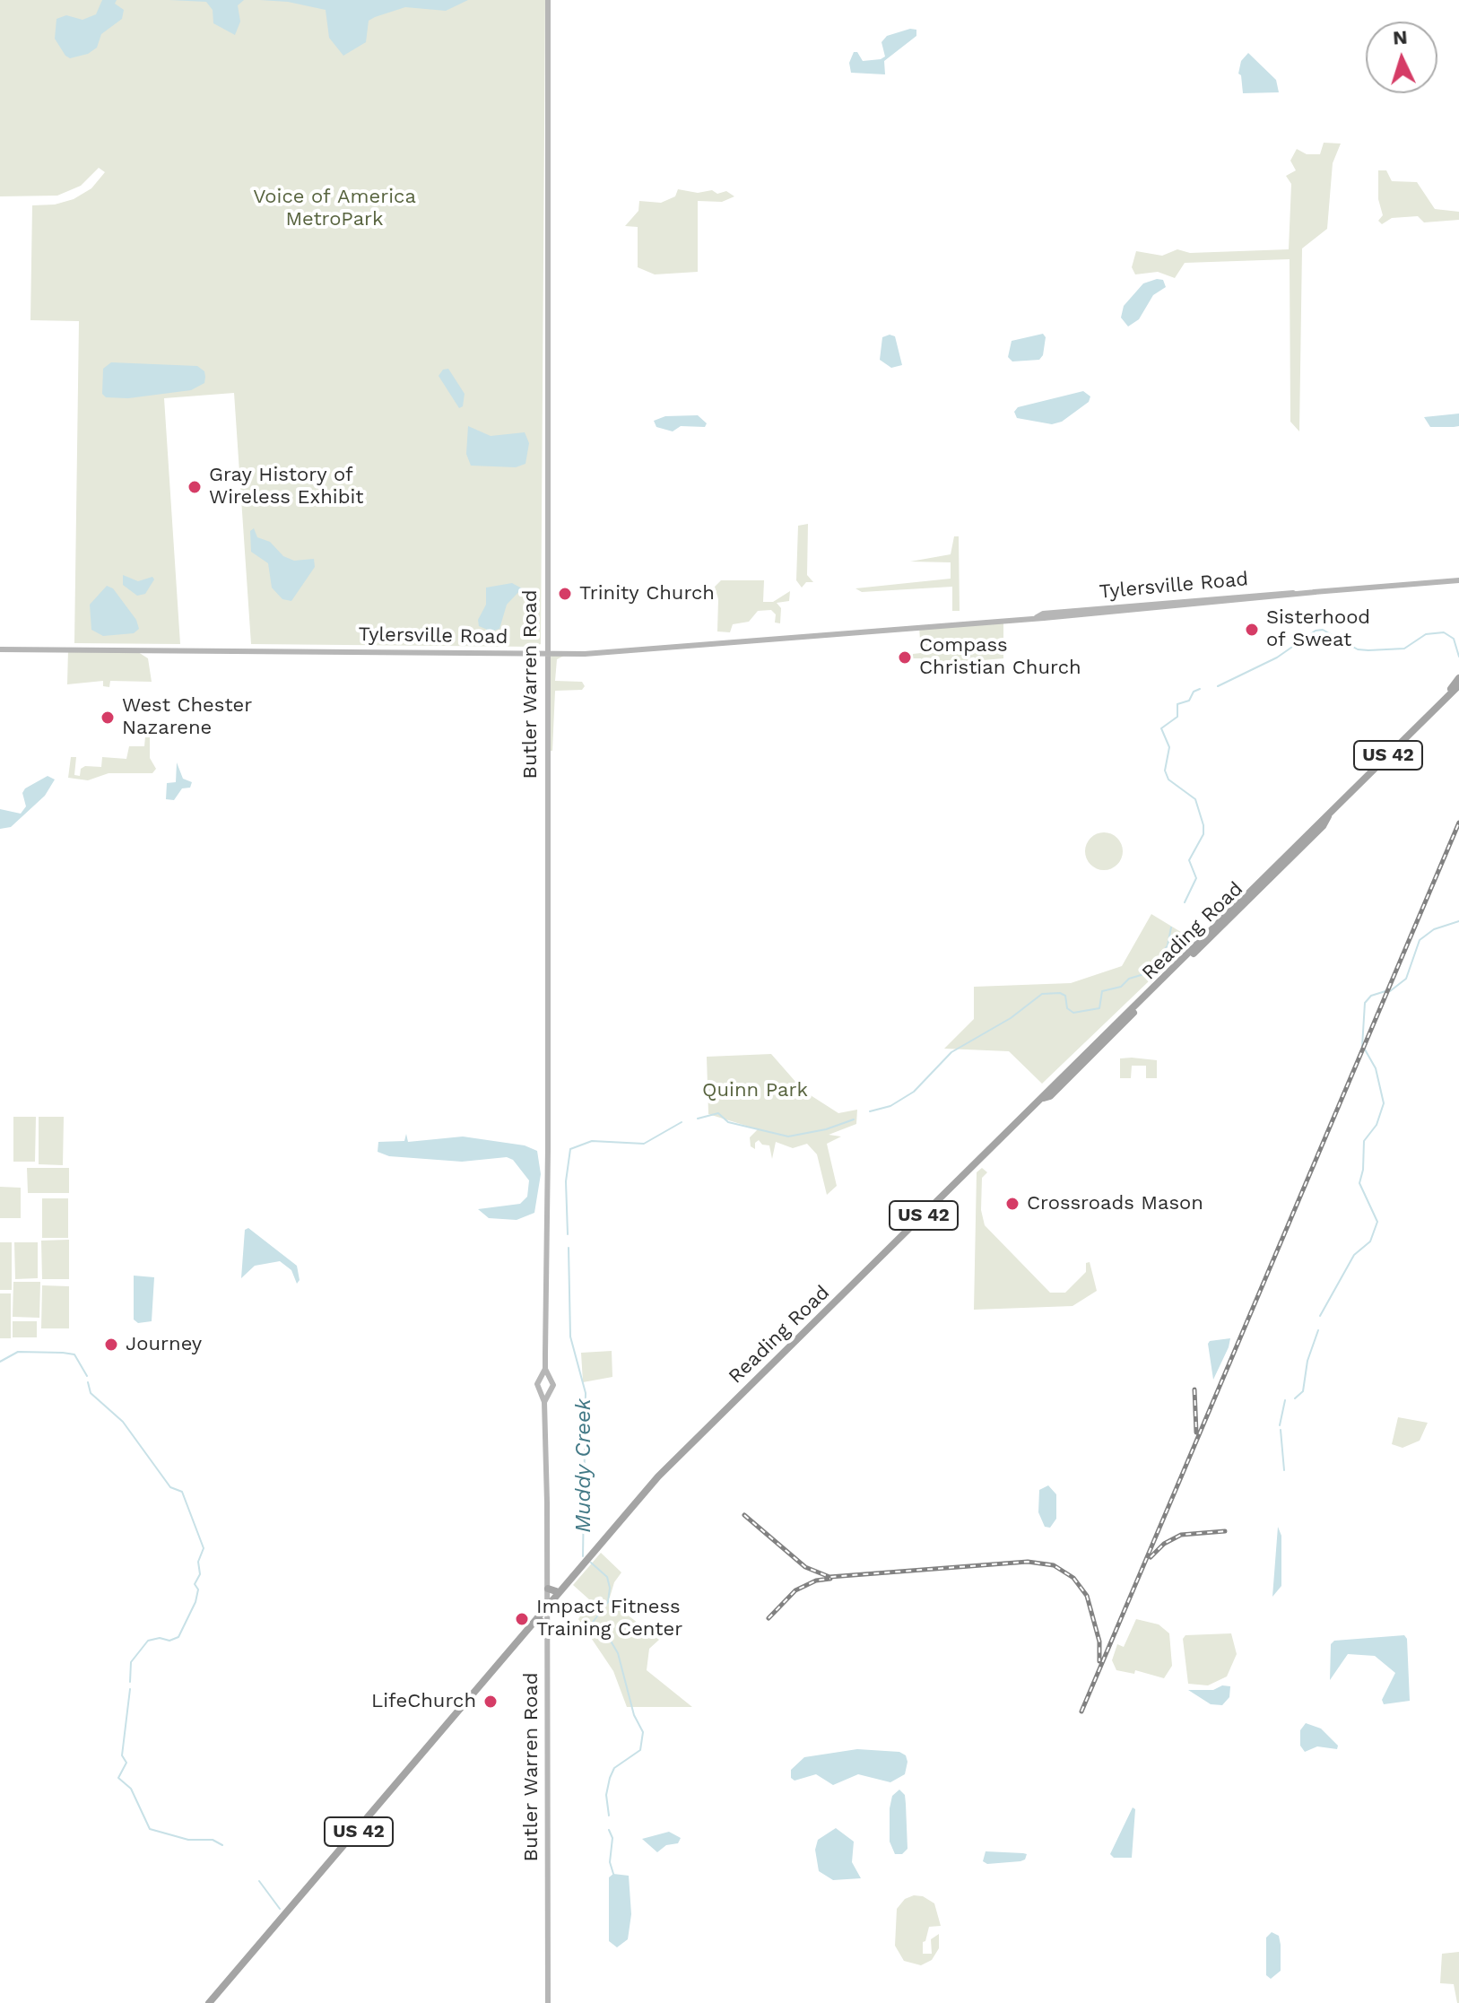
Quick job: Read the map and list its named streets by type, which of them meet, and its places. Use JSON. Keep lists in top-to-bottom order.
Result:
{
  "streets": {
    "main road": [
      "Tylersville Road",
      "Butler Warren Road",
      "US 42",
      "Reading Road"
    ]
  },
  "crossings": [
    ["Tylersville Road", "Butler Warren Road"],
    ["Butler Warren Road", "US 42"],
    ["Butler Warren Road", "Reading Road"],
    ["US 42", "Reading Road"]
  ],
  "water": ["Muddy Creek"],
  "parks": ["Voice of America MetroPark", "Quinn Park"],
  "places": [
    "Gray History of Wireless Exhibit",
    "Trinity Church",
    "Sisterhood of Sweat",
    "Compass Christian Church",
    "West Chester Nazarene",
    "Crossroads Mason",
    "Journey",
    "Impact Fitness Training Center",
    "LifeChurch"
  ],
  "north": "top"
}
